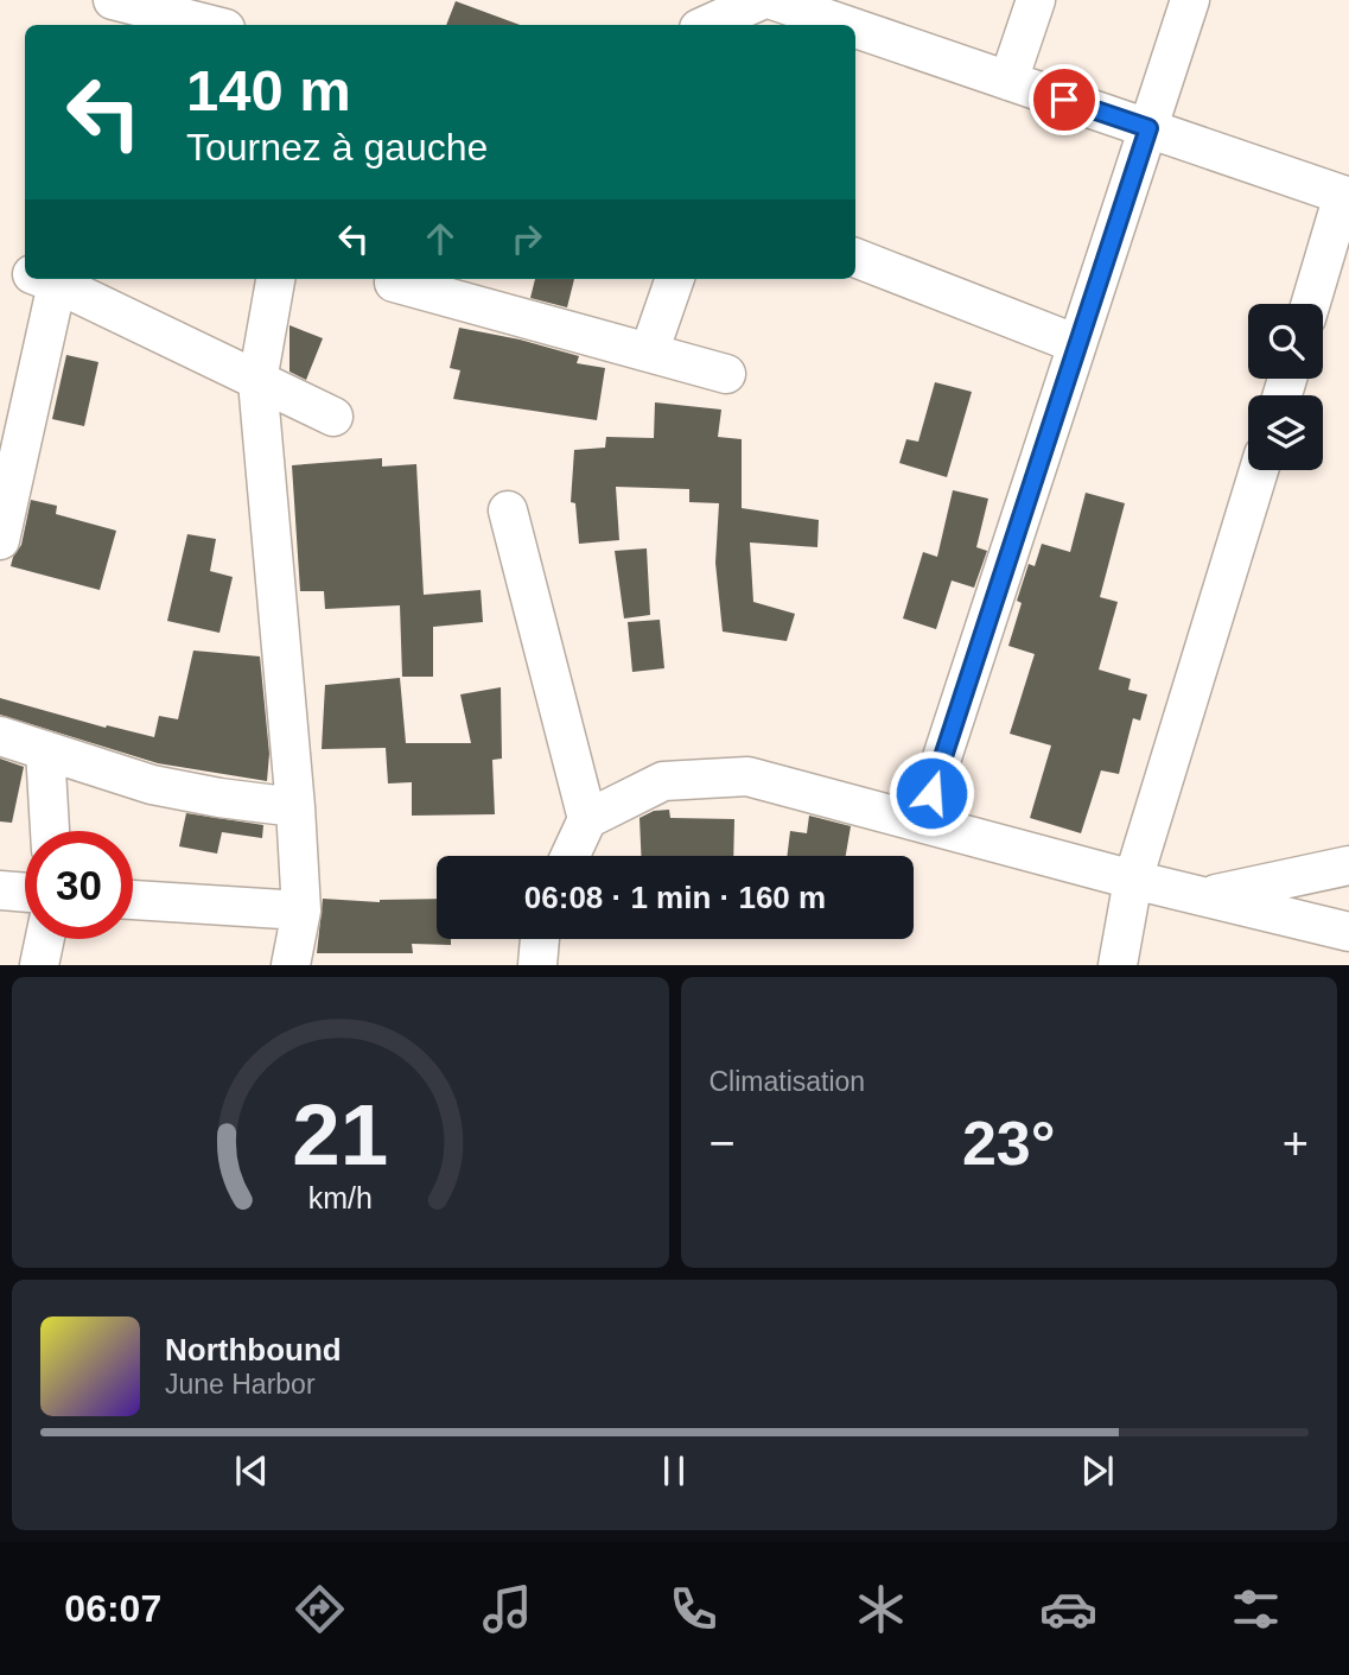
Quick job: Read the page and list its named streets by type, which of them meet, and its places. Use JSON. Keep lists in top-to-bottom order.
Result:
{
  "page": {
    "turn": ["140 m", "Tournez à gauche"],
    "limit": "30",
    "trip": "06:08 · 1 min · 160 m",
    "tile": "Climatisation",
    "heat": ["−", "23°", "+"],
    "song": ["Northbound", "June Harbor"],
    "tabs": "06:07",
    "gauge": ["21", "km/h"]
  }
}
